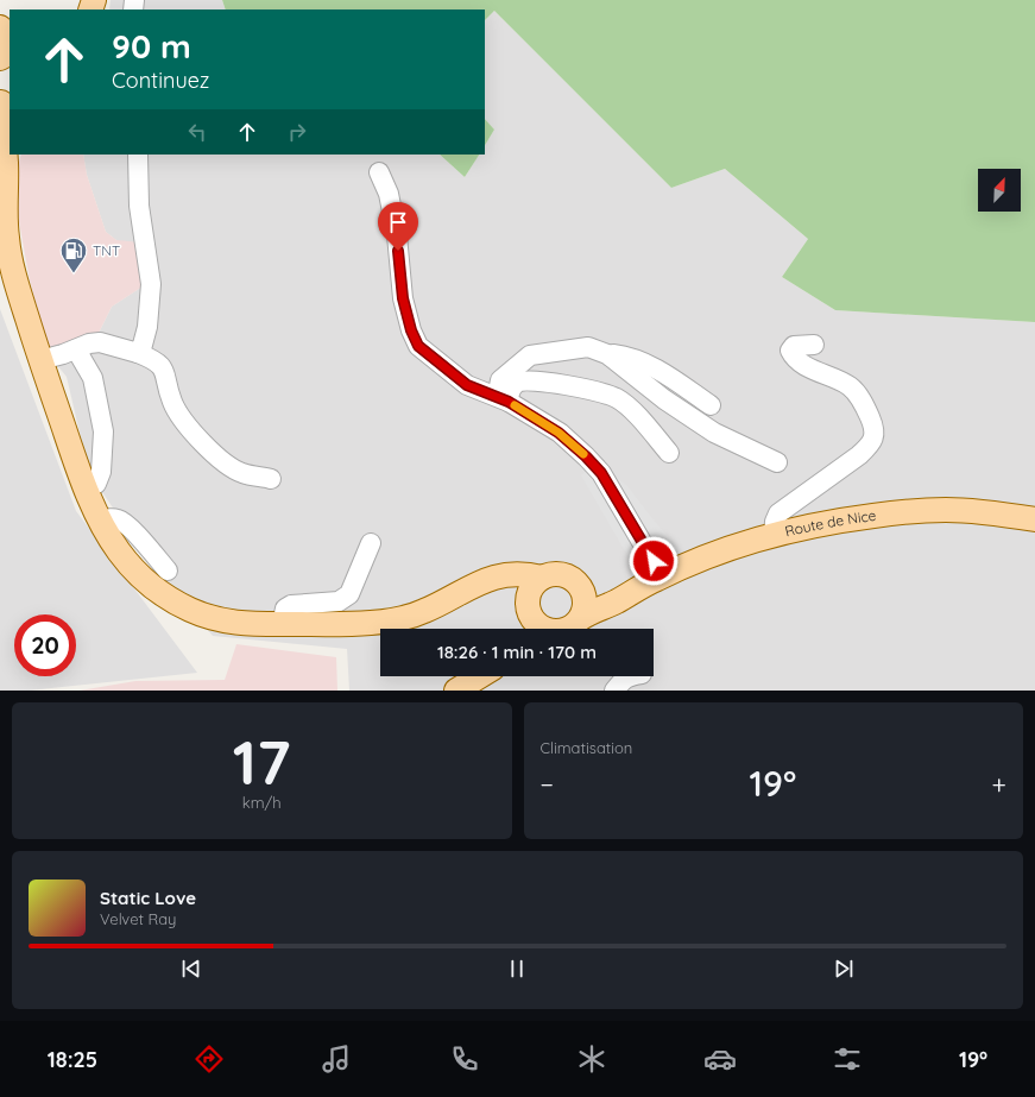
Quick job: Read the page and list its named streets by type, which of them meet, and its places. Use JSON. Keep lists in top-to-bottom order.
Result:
{
  "streets": {
    "main road": ["Route de Nice"]
  },
  "places": {
    "fuel station": ["TNT"]
  },
  "north": "top right",
  "page": {
    "turn": ["90 m", "Continuez"],
    "limit": "20",
    "trip": "18:26 · 1 min · 170 m",
    "tile": [
      ["17", "km/h"],
      "Climatisation"
    ],
    "heat": ["−", "19°", "+"],
    "song": ["Static Love", "Velvet Ray"],
    "tabs": ["18:25", "19°"]
  }
}
